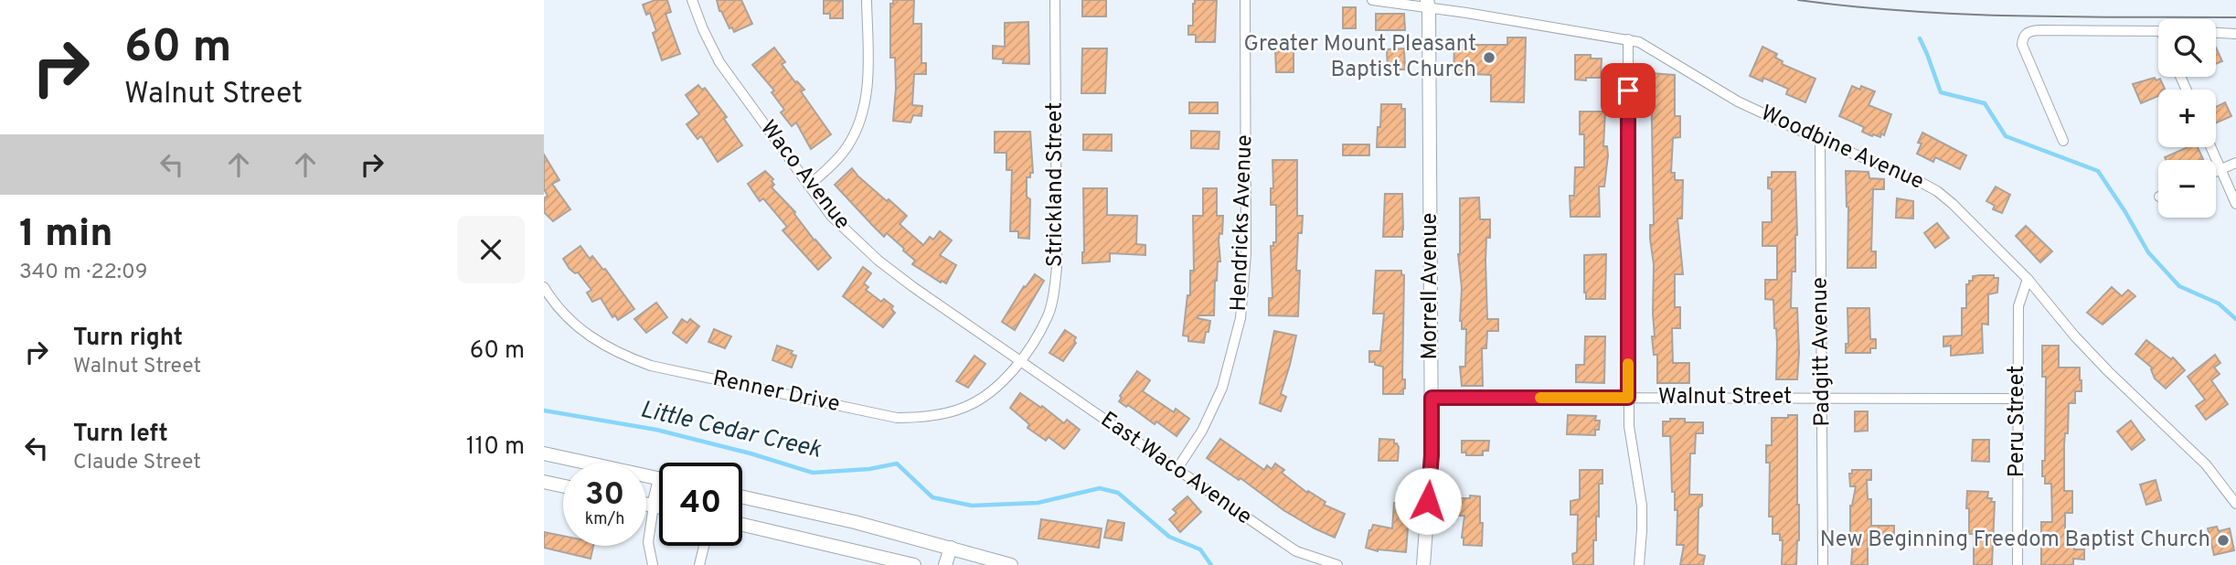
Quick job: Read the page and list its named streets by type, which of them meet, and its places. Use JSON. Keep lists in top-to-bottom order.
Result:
{
  "streets": {
    "main road": ["Morrell Avenue"],
    "street": [
      "Woodbine Avenue",
      "Waco Avenue",
      "Strickland Street",
      "Hendricks Avenue",
      "Padgitt Avenue",
      "Renner Drive",
      "Walnut Street",
      "Peru Street",
      "East Waco Avenue"
    ]
  },
  "crossings": [
    ["Woodbine Avenue", "Morrell Avenue"],
    ["Woodbine Avenue", "Padgitt Avenue"],
    ["Woodbine Avenue", "Peru Street"],
    ["Waco Avenue", "Strickland Street"],
    ["Waco Avenue", "Renner Drive"],
    ["Waco Avenue", "East Waco Avenue"],
    ["Strickland Street", "Renner Drive"],
    ["Strickland Street", "East Waco Avenue"],
    ["Hendricks Avenue", "East Waco Avenue"],
    ["Morrell Avenue", "Walnut Street"],
    ["Padgitt Avenue", "Walnut Street"],
    ["Renner Drive", "East Waco Avenue"],
    ["Walnut Street", "Peru Street"]
  ],
  "water": ["Little Cedar Creek"],
  "places": ["Greater Mount Pleasant Baptist Church", "New Beginning Freedom Baptist Church"],
  "page": {
    "turn": ["60 m", "Walnut Street"],
    "map_buttons": ["+", "−"],
    "heading": ["1 min", "340 m · 22:09"],
    "list": [
      {
        "name": "Turn right",
        "note": "Walnut Street",
        "value": "60 m"
      },
      {
        "name": "Turn left",
        "note": "Claude Street",
        "value": "110 m"
      }
    ],
    "speed": "30 km/h",
    "limit": "40"
  }
}
